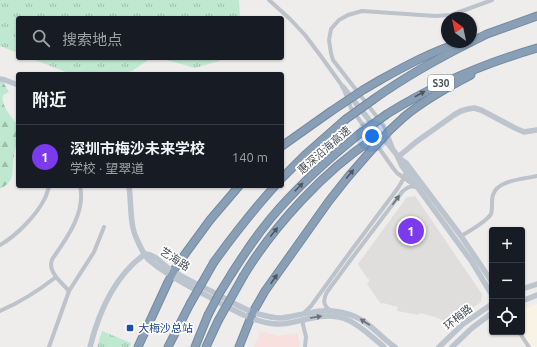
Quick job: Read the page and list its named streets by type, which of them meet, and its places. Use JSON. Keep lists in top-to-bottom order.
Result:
{
  "streets": {
    "highway": ["S30", "惠深沿海高速"],
    "street": ["艺海路", "环梅路"]
  },
  "places": {
    "transit": ["大梅沙总站"]
  },
  "north": "top left",
  "page": {
    "search": "搜索地点",
    "heading": "附近",
    "list": [
      {
        "mark": "1",
        "name": "深圳市梅沙未来学校",
        "note": "学校 · 望翠道",
        "value": "140 m"
      }
    ],
    "pins": "1",
    "map_buttons": ["+", "−"]
  }
}
